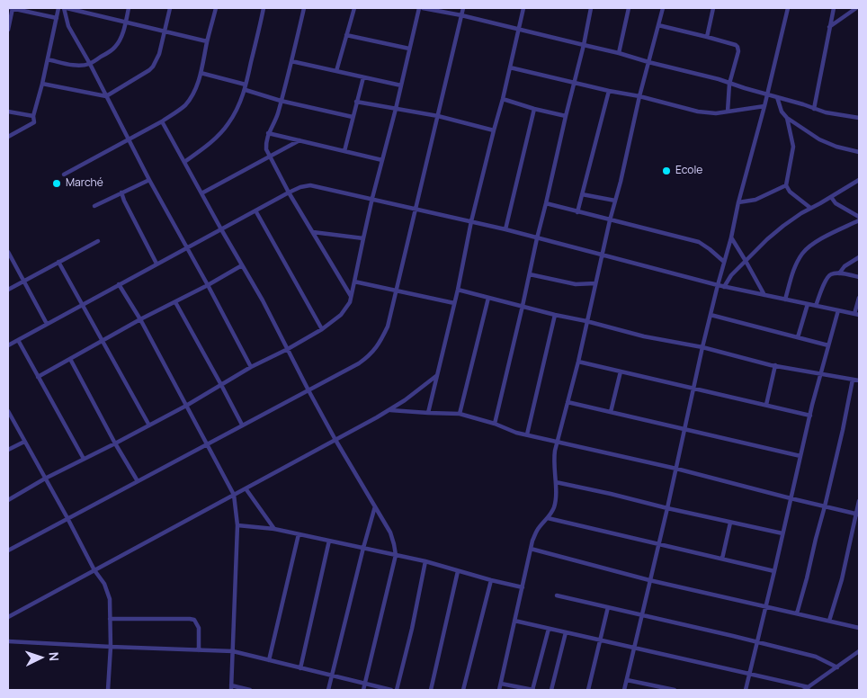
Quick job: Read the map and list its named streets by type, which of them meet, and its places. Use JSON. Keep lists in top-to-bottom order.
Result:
{
  "places": ["Ecole", "Marché"],
  "north": "right"
}
